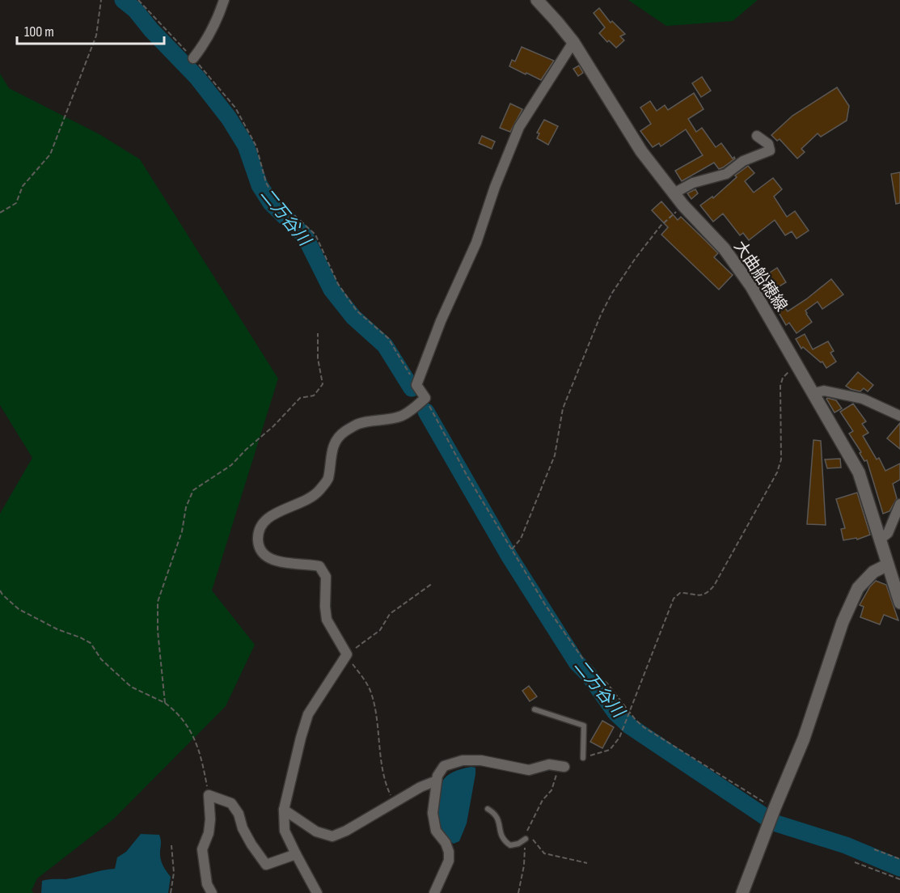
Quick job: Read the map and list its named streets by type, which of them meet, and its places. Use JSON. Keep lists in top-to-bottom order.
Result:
{
  "streets": {
    "main road": ["大曲船穂線"]
  },
  "water": ["二万谷川"],
  "scale_bar": "100 m"
}
